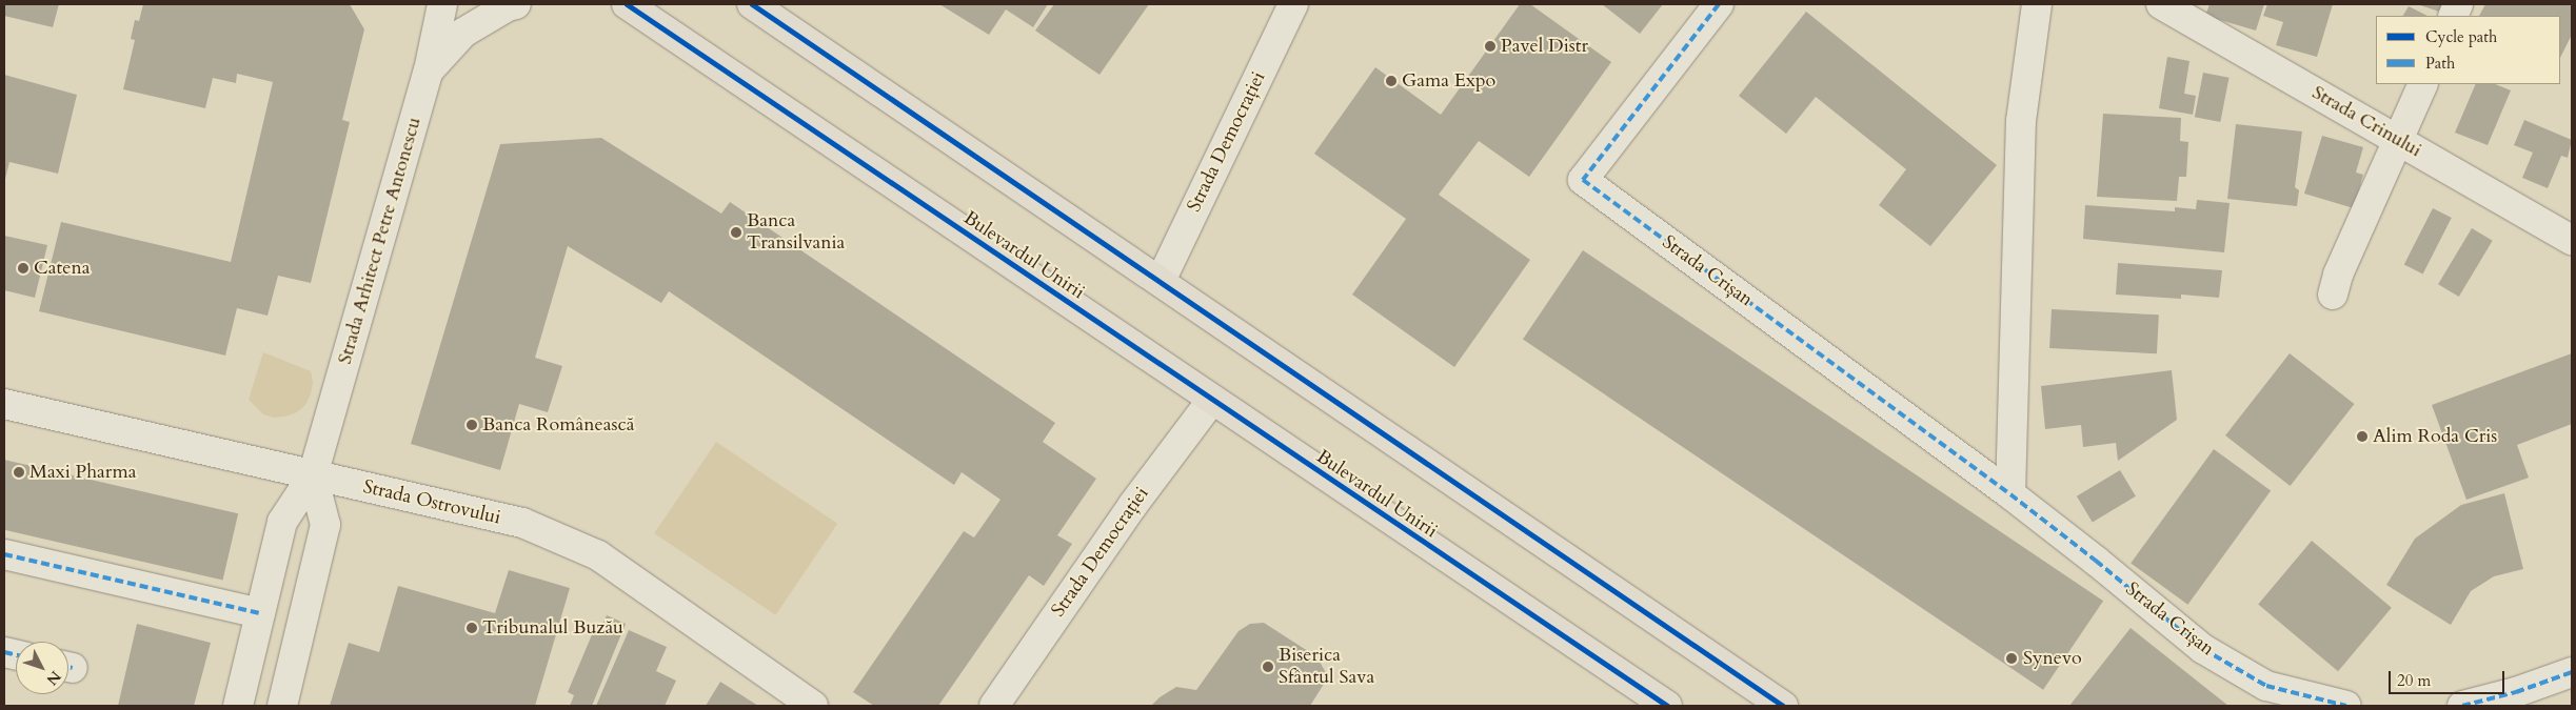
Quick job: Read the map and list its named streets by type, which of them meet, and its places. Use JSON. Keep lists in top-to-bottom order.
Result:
{
  "streets": {
    "main road": ["Bulevardul Unirii"],
    "street": [
      "Strada Crinului",
      "Strada Democrației",
      "Strada Arhitect Petre Antonescu",
      "Strada Crișan",
      "Strada Ostrovului"
    ]
  },
  "crossings": [
    ["Strada Democrației", "Bulevardul Unirii"],
    ["Strada Arhitect Petre Antonescu", "Strada Ostrovului"]
  ],
  "places": [
    "Pavel Distr",
    "Gama Expo",
    "Banca Transilvania",
    "Catena",
    "Banca Românească",
    "Alim Roda Cris",
    "Maxi Pharma",
    "Tribunalul Buzău",
    "Synevo",
    "Biserica Sfântul Sava"
  ],
  "legend": ["Cycle path", "Path"],
  "scale_bar": "20 m",
  "north": "bottom right"
}
